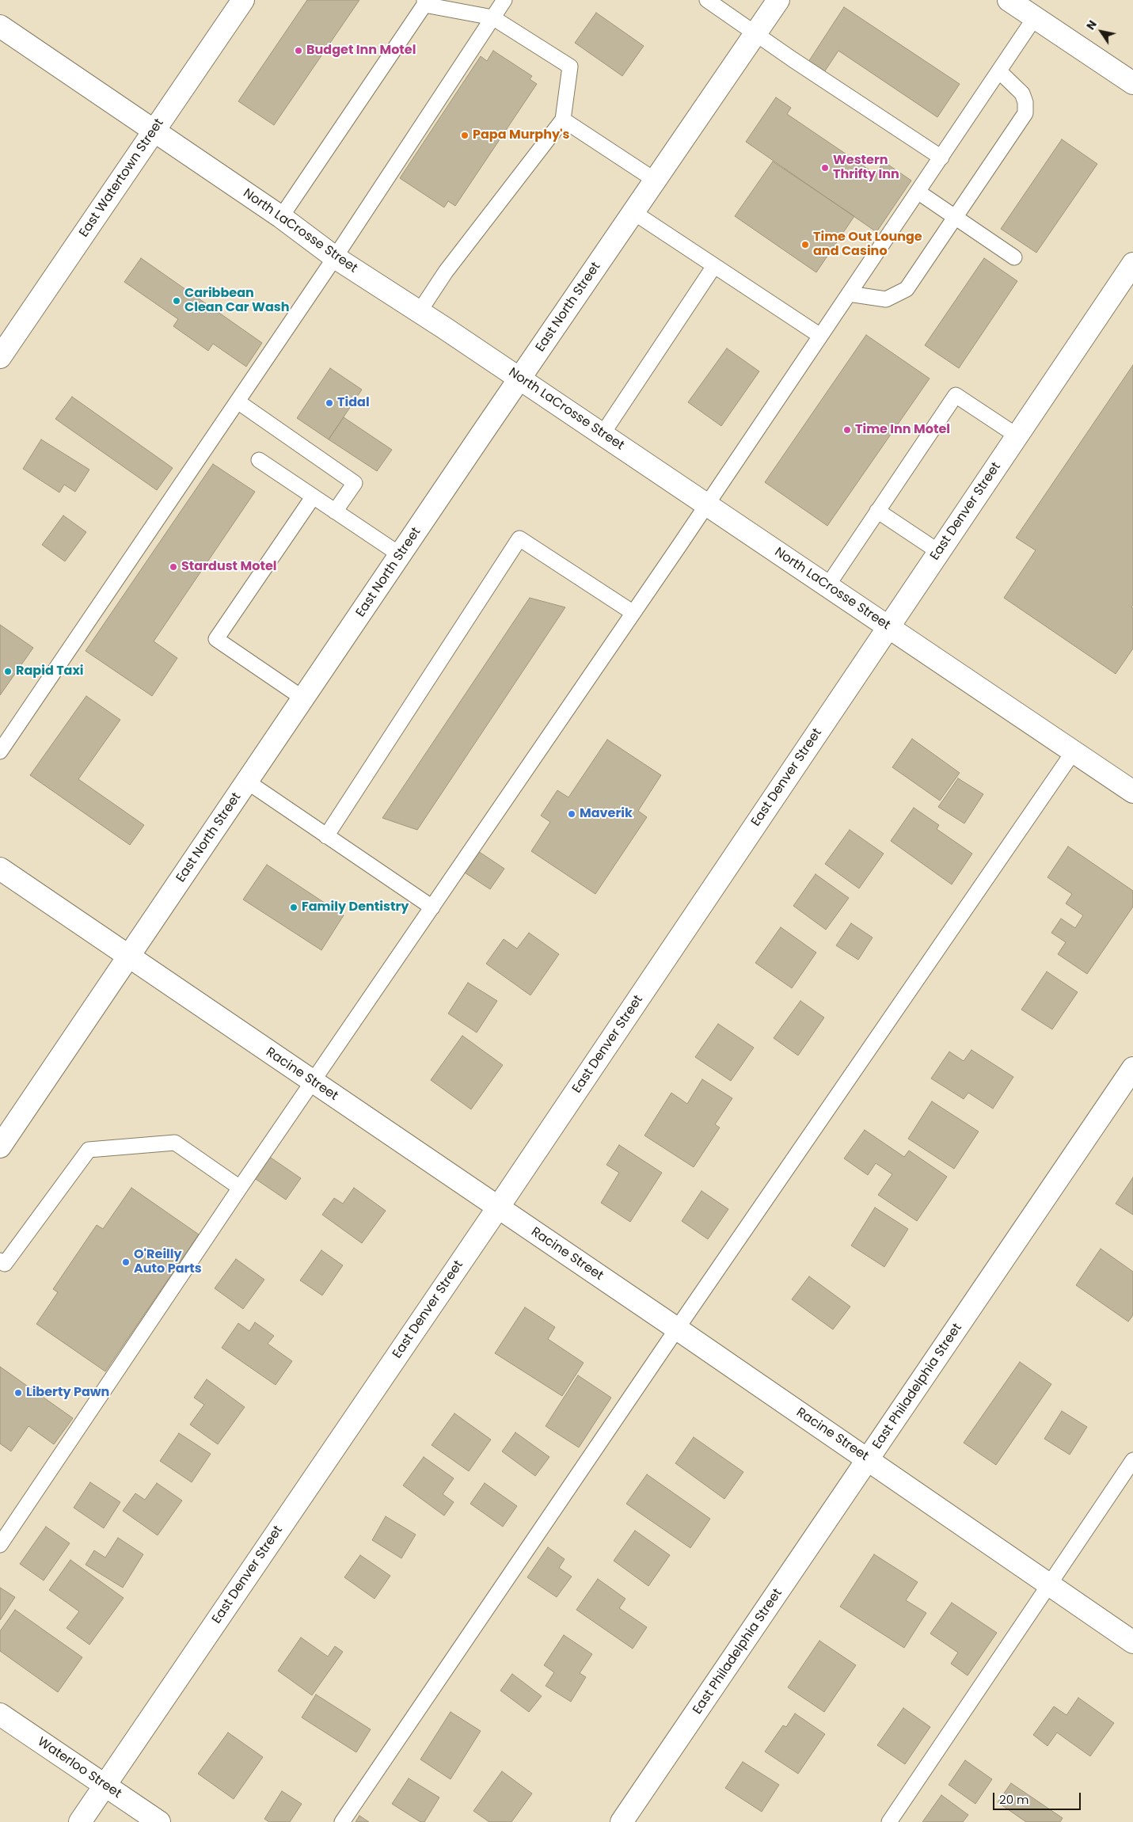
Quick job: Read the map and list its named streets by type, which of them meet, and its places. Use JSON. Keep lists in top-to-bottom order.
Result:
{
  "streets": {
    "street": [
      "East Watertown Street",
      "North LaCrosse Street",
      "East North Street",
      "East Denver Street",
      "Racine Street",
      "East Philadelphia Street",
      "Waterloo Street"
    ]
  },
  "crossings": [
    ["East Watertown Street", "North LaCrosse Street"],
    ["North LaCrosse Street", "East North Street"],
    ["North LaCrosse Street", "East Denver Street"],
    ["East North Street", "Racine Street"],
    ["East Denver Street", "Racine Street"],
    ["East Denver Street", "Waterloo Street"],
    ["Racine Street", "East Philadelphia Street"]
  ],
  "places": [
    "Budget Inn Motel",
    "Papa Murphy's",
    "Western Thrifty Inn",
    "Time Out Lounge and Casino",
    "Caribbean Clean Car Wash",
    "Tidal",
    "Time Inn Motel",
    "Stardust Motel",
    "Rapid Taxi",
    "Maverik",
    "Family Dentistry",
    "O'Reilly Auto Parts",
    "Liberty Pawn"
  ],
  "scale_bar": "20 m",
  "north": "top left"
}
